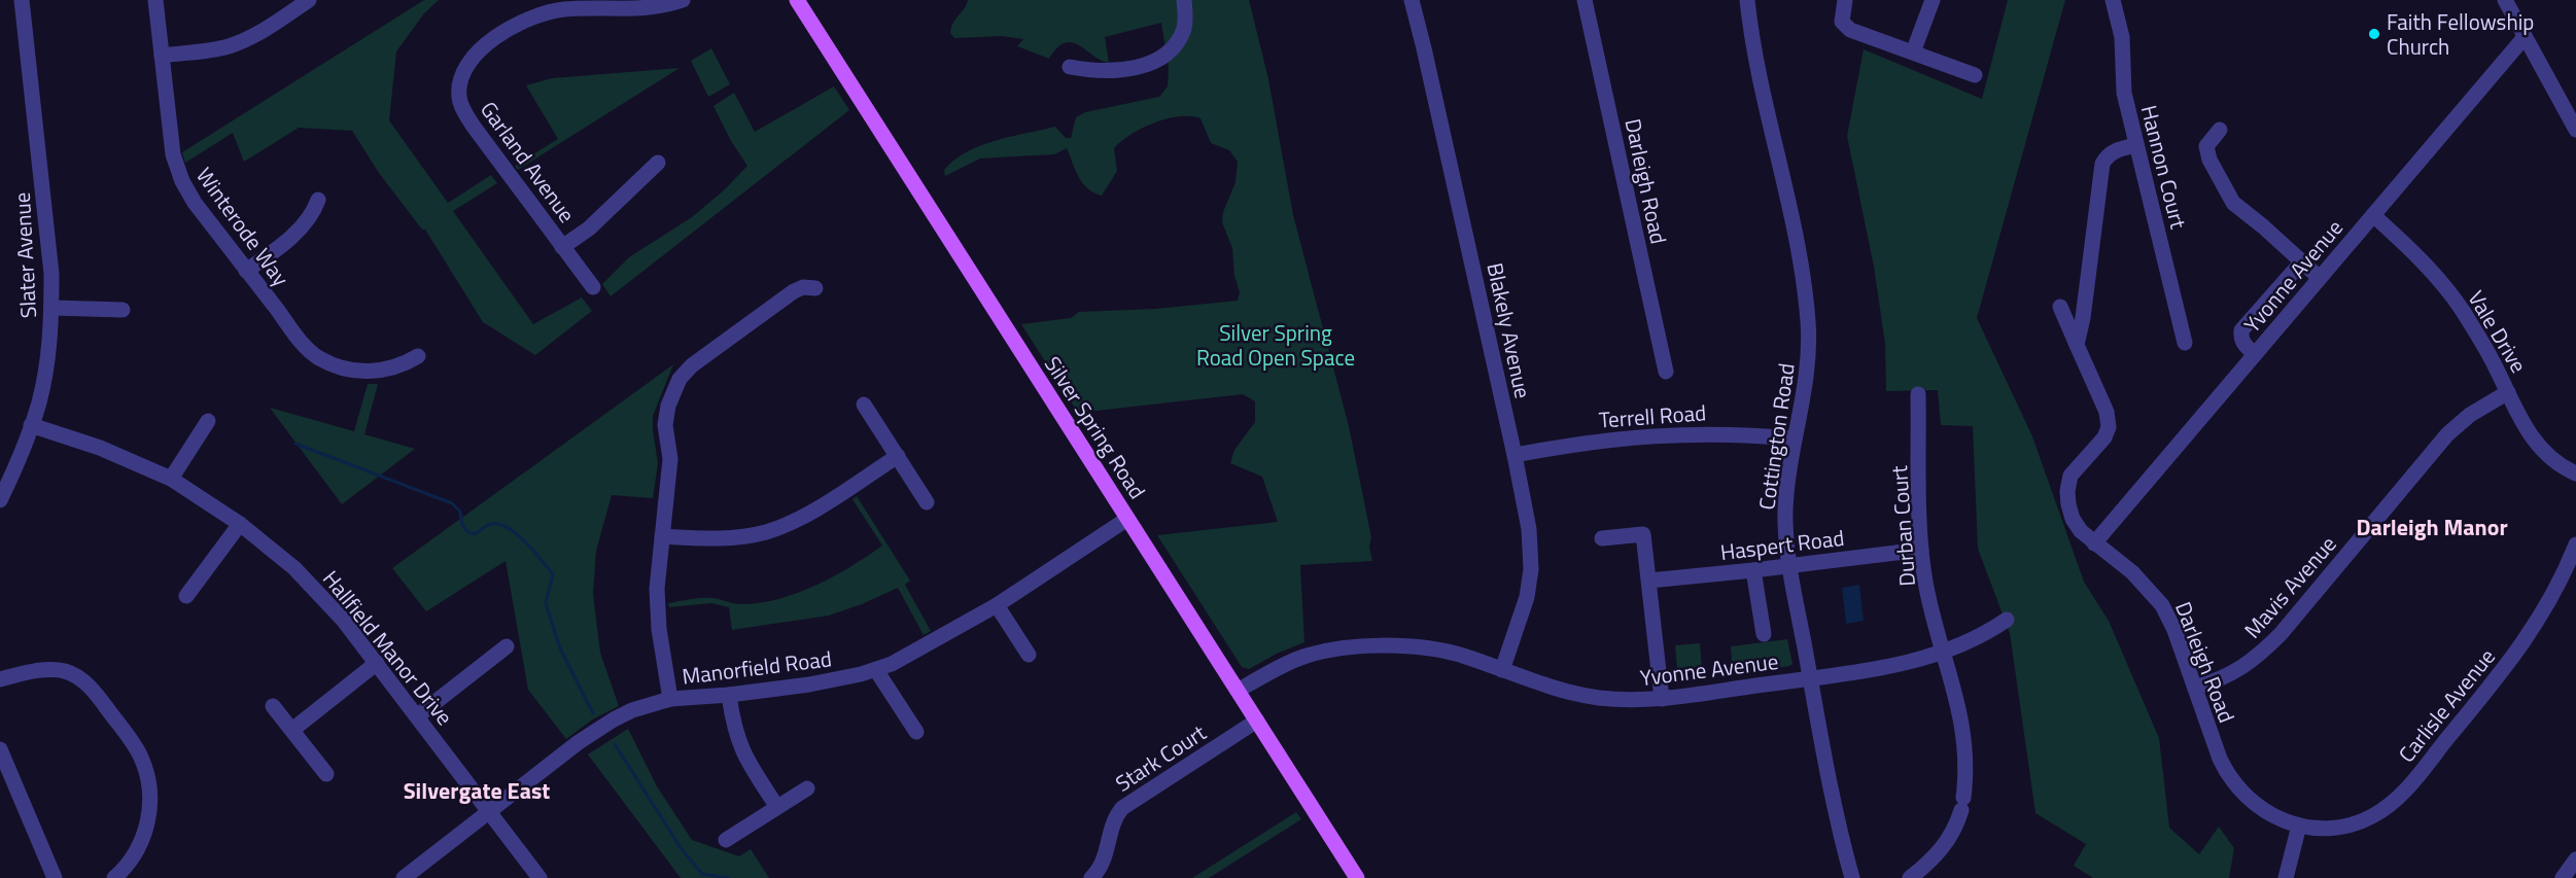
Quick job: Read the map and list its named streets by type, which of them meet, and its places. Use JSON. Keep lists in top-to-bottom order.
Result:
{
  "streets": {
    "main road": ["Silver Spring Road"],
    "street": [
      "Garland Avenue",
      "Hannon Court",
      "Darleigh Road",
      "Winterode Way",
      "Slater Avenue",
      "Yvonne Avenue",
      "Blakely Avenue",
      "Vale Drive",
      "Terrell Road",
      "Cottington Road",
      "Durban Court",
      "Haspert Road",
      "Mavis Avenue",
      "Hallfield Manor Drive",
      "Manorfield Road",
      "Carlisle Avenue",
      "Stark Court"
    ]
  },
  "crossings": [
    ["Darleigh Road", "Yvonne Avenue"],
    ["Darleigh Road", "Mavis Avenue"],
    ["Darleigh Road", "Carlisle Avenue"],
    ["Slater Avenue", "Hallfield Manor Drive"],
    ["Yvonne Avenue", "Blakely Avenue"],
    ["Yvonne Avenue", "Vale Drive"],
    ["Yvonne Avenue", "Silver Spring Road"],
    ["Yvonne Avenue", "Cottington Road"],
    ["Yvonne Avenue", "Durban Court"],
    ["Blakely Avenue", "Terrell Road"],
    ["Vale Drive", "Mavis Avenue"],
    ["Terrell Road", "Cottington Road"],
    ["Silver Spring Road", "Manorfield Road"],
    ["Silver Spring Road", "Stark Court"],
    ["Cottington Road", "Haspert Road"],
    ["Durban Court", "Haspert Road"],
    ["Hallfield Manor Drive", "Manorfield Road"]
  ],
  "districts": ["Darleigh Manor", "Silvergate East"],
  "parks": ["Silver Spring Road Open Space"],
  "places": ["Faith Fellowship Church"]
}
